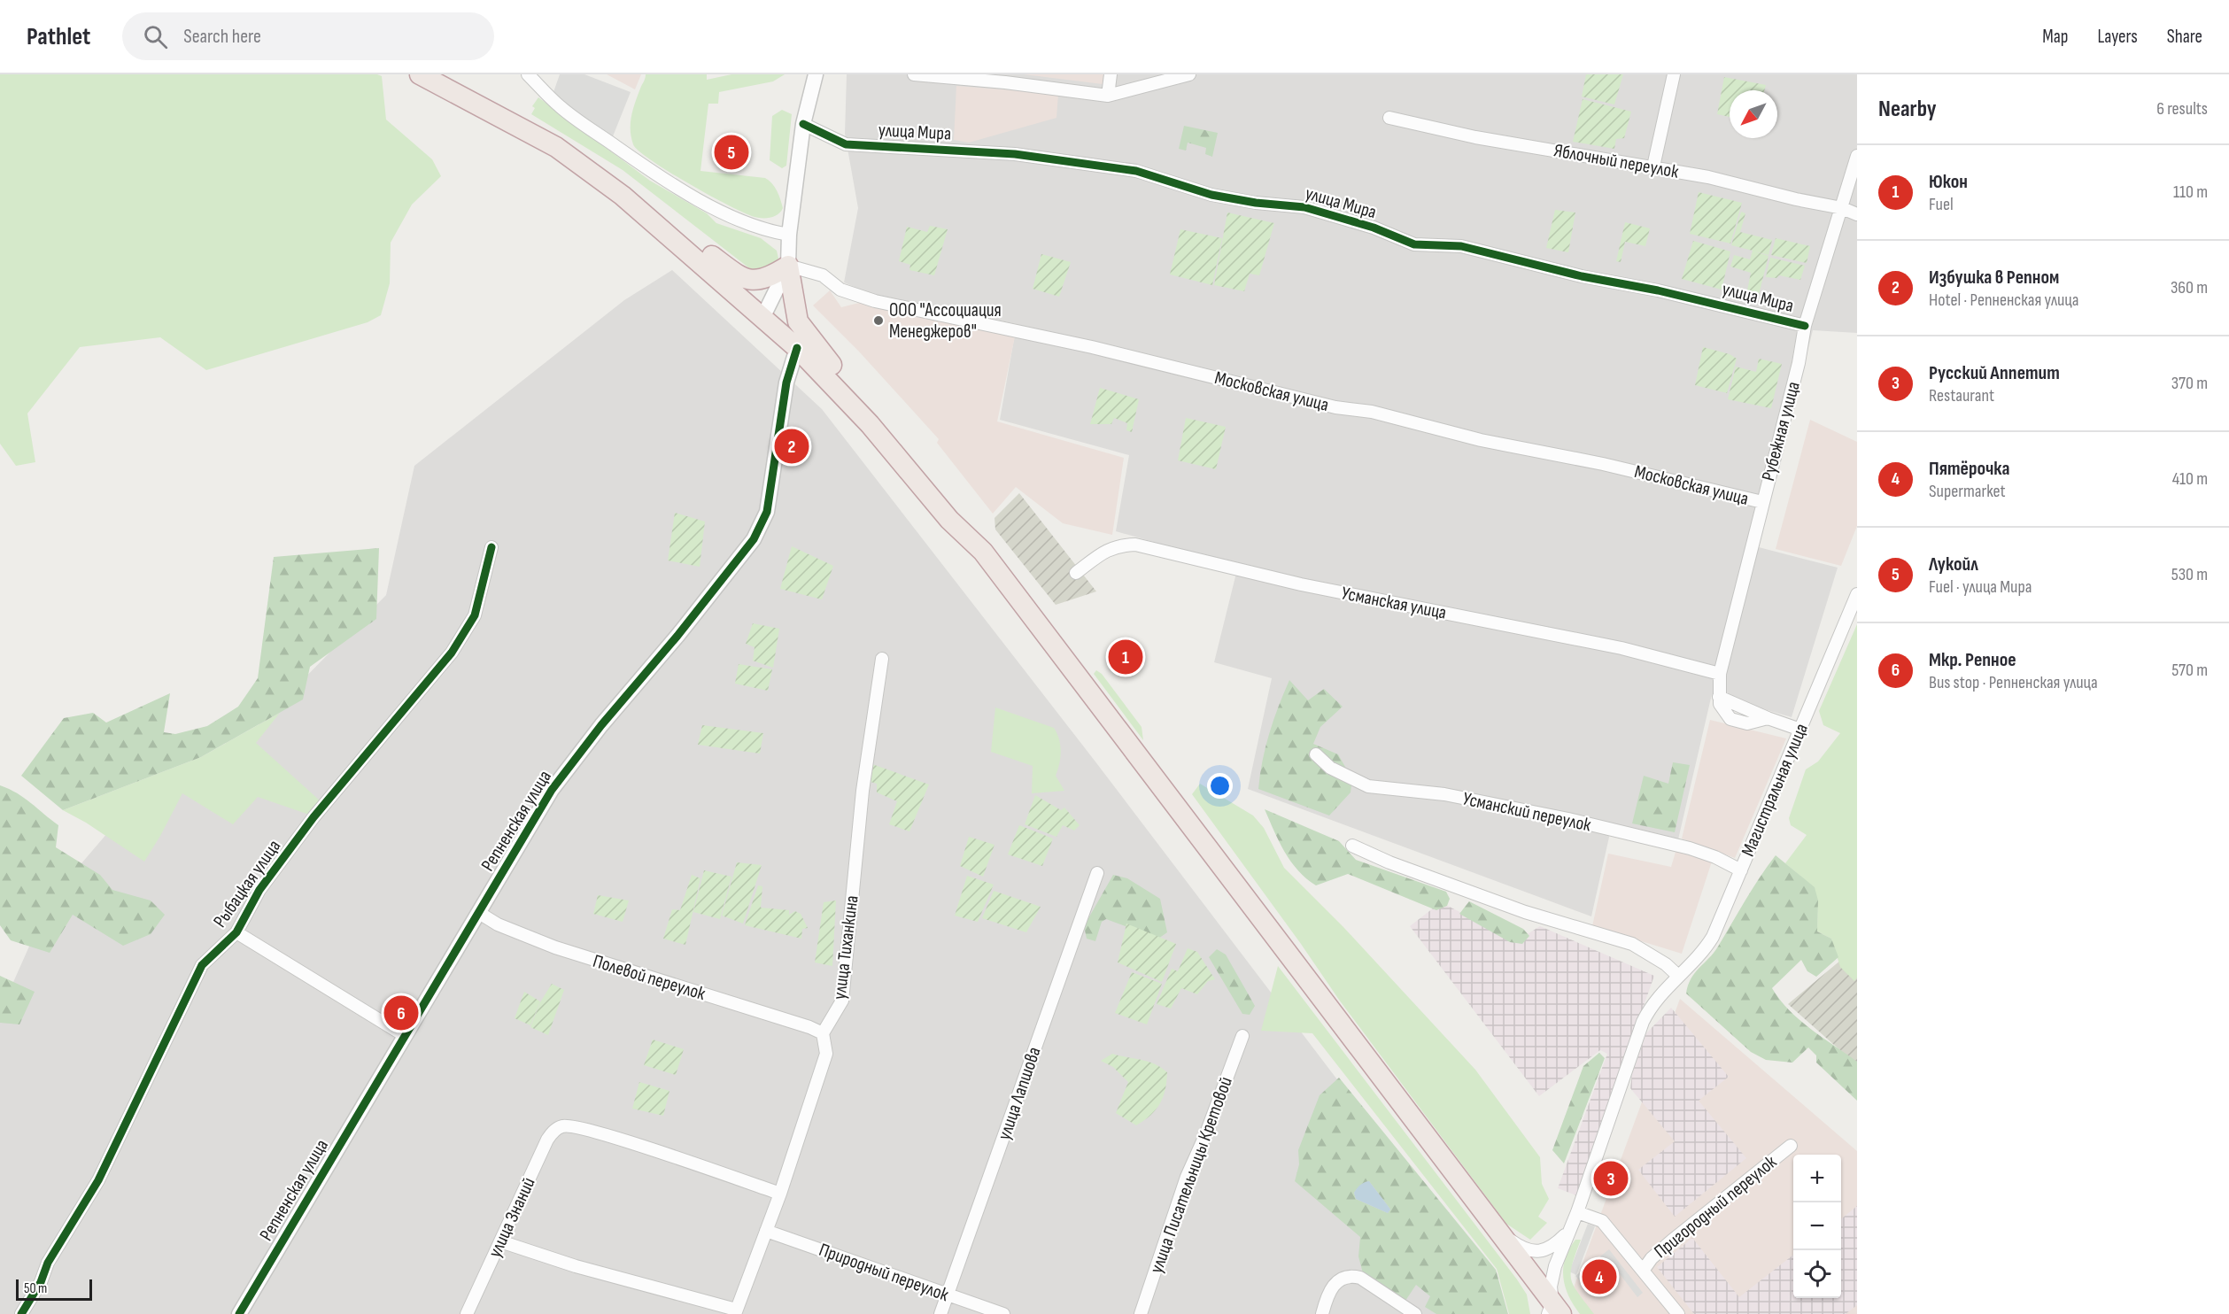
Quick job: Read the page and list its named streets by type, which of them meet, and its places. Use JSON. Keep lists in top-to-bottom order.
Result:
{
  "streets": {
    "street": [
      "улица Мира",
      "Яблочный переулок",
      "Московская улица",
      "Рубежная улица",
      "Усманская улица",
      "Магистральная улица",
      "Усманский переулок",
      "Репненская улица",
      "Рыбацкая улица",
      "улица Тиханкина",
      "Полевой переулок",
      "улица Лапшова",
      "улица Писательницы Кретовой",
      "Пригородный переулок",
      "улица Знаний",
      "Природный переулок"
    ]
  },
  "crossings": [
    ["улица Мира", "Рубежная улица"],
    ["Яблочный переулок", "Рубежная улица"],
    ["Московская улица", "Рубежная улица"],
    ["Рубежная улица", "Усманская улица"],
    ["Магистральная улица", "Усманский переулок"],
    ["Репненская улица", "Полевой переулок"],
    ["улица Тиханкина", "Полевой переулок"],
    ["улица Лапшова", "Природный переулок"]
  ],
  "places": ["ООО \"Ассоциация Менеджеров\""],
  "scale_bar": "50 m",
  "north": "bottom left",
  "page": {
    "header": "Pathlet",
    "search": "Search here",
    "nav": ["Map", "Layers", "Share"],
    "heading": ["Nearby", "6 results"],
    "pins": [
      "5",
      "2",
      "1",
      "6",
      "3",
      "4"
    ],
    "list": [
      {
        "mark": "1",
        "name": "Юкон",
        "note": "Fuel",
        "value": "110 m"
      },
      {
        "mark": "2",
        "name": "Избушка в Репном",
        "note": "Hotel · Репненская улица",
        "value": "360 m"
      },
      {
        "mark": "3",
        "name": "Русский Аппетит",
        "note": "Restaurant",
        "value": "370 m"
      },
      {
        "mark": "4",
        "name": "Пятёрочка",
        "note": "Supermarket",
        "value": "410 m"
      },
      {
        "mark": "5",
        "name": "Лукойл",
        "note": "Fuel · улица Мира",
        "value": "530 m"
      },
      {
        "mark": "6",
        "name": "Мкр. Репное",
        "note": "Bus stop · Репненская улица",
        "value": "570 m"
      }
    ],
    "map_buttons": ["+", "−"],
    "scale": "50 m"
  }
}
